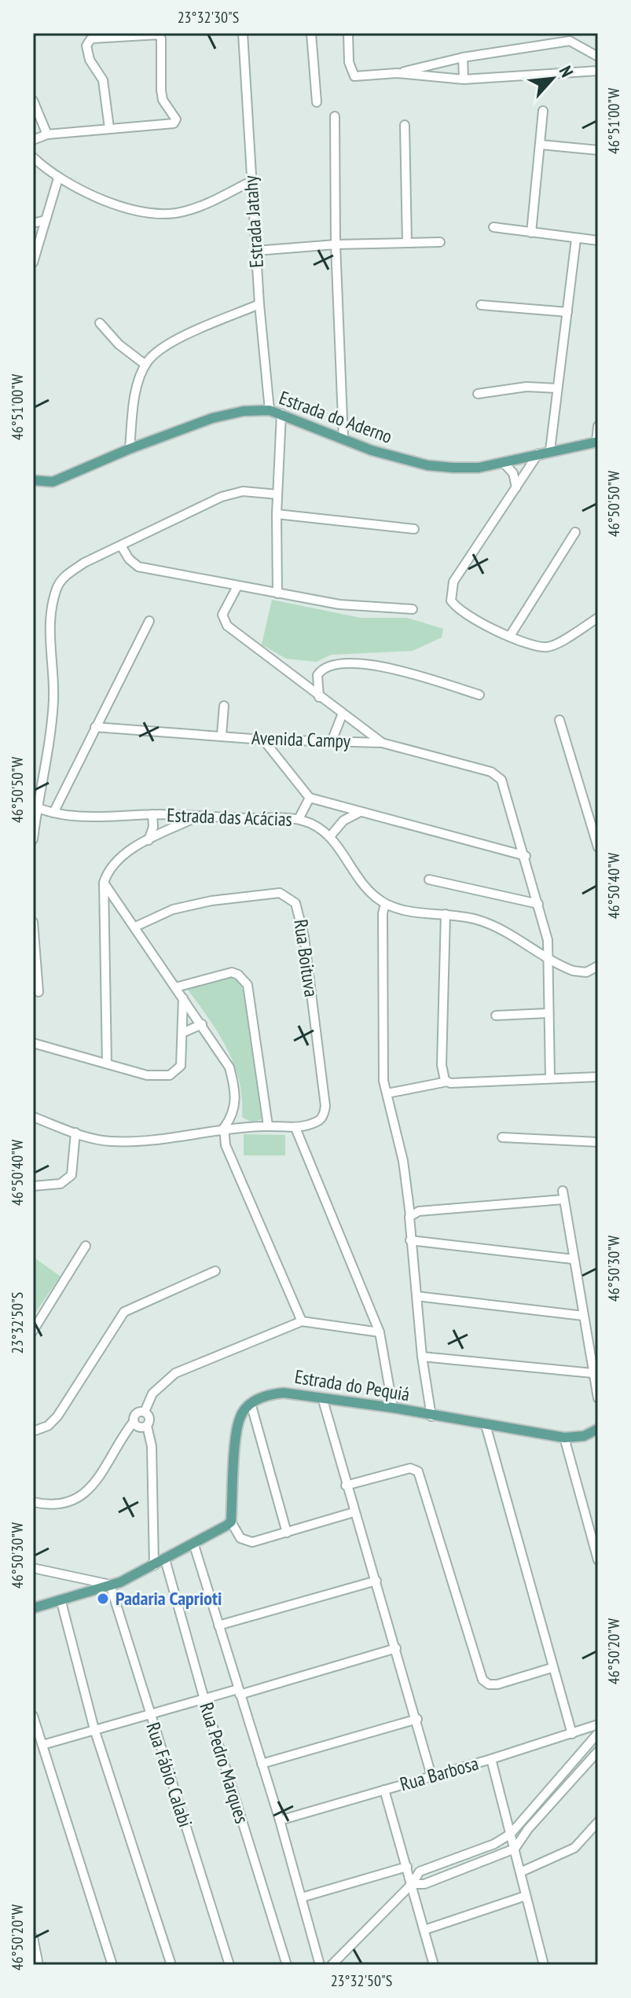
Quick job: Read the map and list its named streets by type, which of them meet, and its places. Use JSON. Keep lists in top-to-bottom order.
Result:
{
  "streets": {
    "main road": ["Estrada do Aderno", "Estrada do Pequiá"],
    "street": [
      "Estrada Jatahy",
      "Avenida Campy",
      "Estrada das Acácias",
      "Rua Boituva",
      "Rua Pedro Marques",
      "Rua Barbosa",
      "Rua Fábio Calabi"
    ]
  },
  "crossings": [
    ["Estrada Jatahy", "Estrada do Aderno"]
  ],
  "places": ["Padaria Caprioti"],
  "north": "top right",
  "coordinates": [
    "23°32'30\"S",
    "46°51'00\"W",
    "46°50'50\"W",
    "46°50'40\"W",
    "46°50'30\"W",
    "23°32'50\"S",
    "46°50'20\"W"
  ]
}
